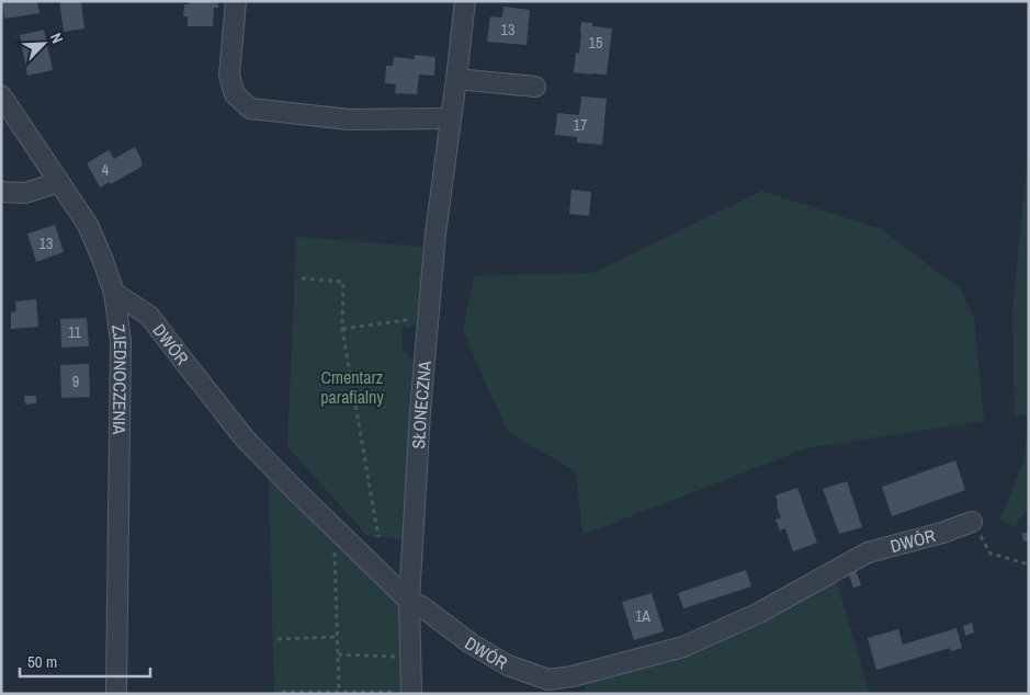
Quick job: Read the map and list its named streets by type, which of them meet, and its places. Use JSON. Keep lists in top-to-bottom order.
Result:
{
  "streets": {
    "street": ["DWÓR", "ZJEDNOCZENIA", "SŁONECZNA"]
  },
  "crossings": [
    ["DWÓR", "ZJEDNOCZENIA"],
    ["DWÓR", "SŁONECZNA"]
  ],
  "parks": ["Cmentarz parafialny"],
  "house_numbers": [
    "13",
    "15",
    "17",
    "4",
    "13",
    "11",
    "9",
    "1A"
  ],
  "scale_bar": "50 m",
  "north": "top right"
}
